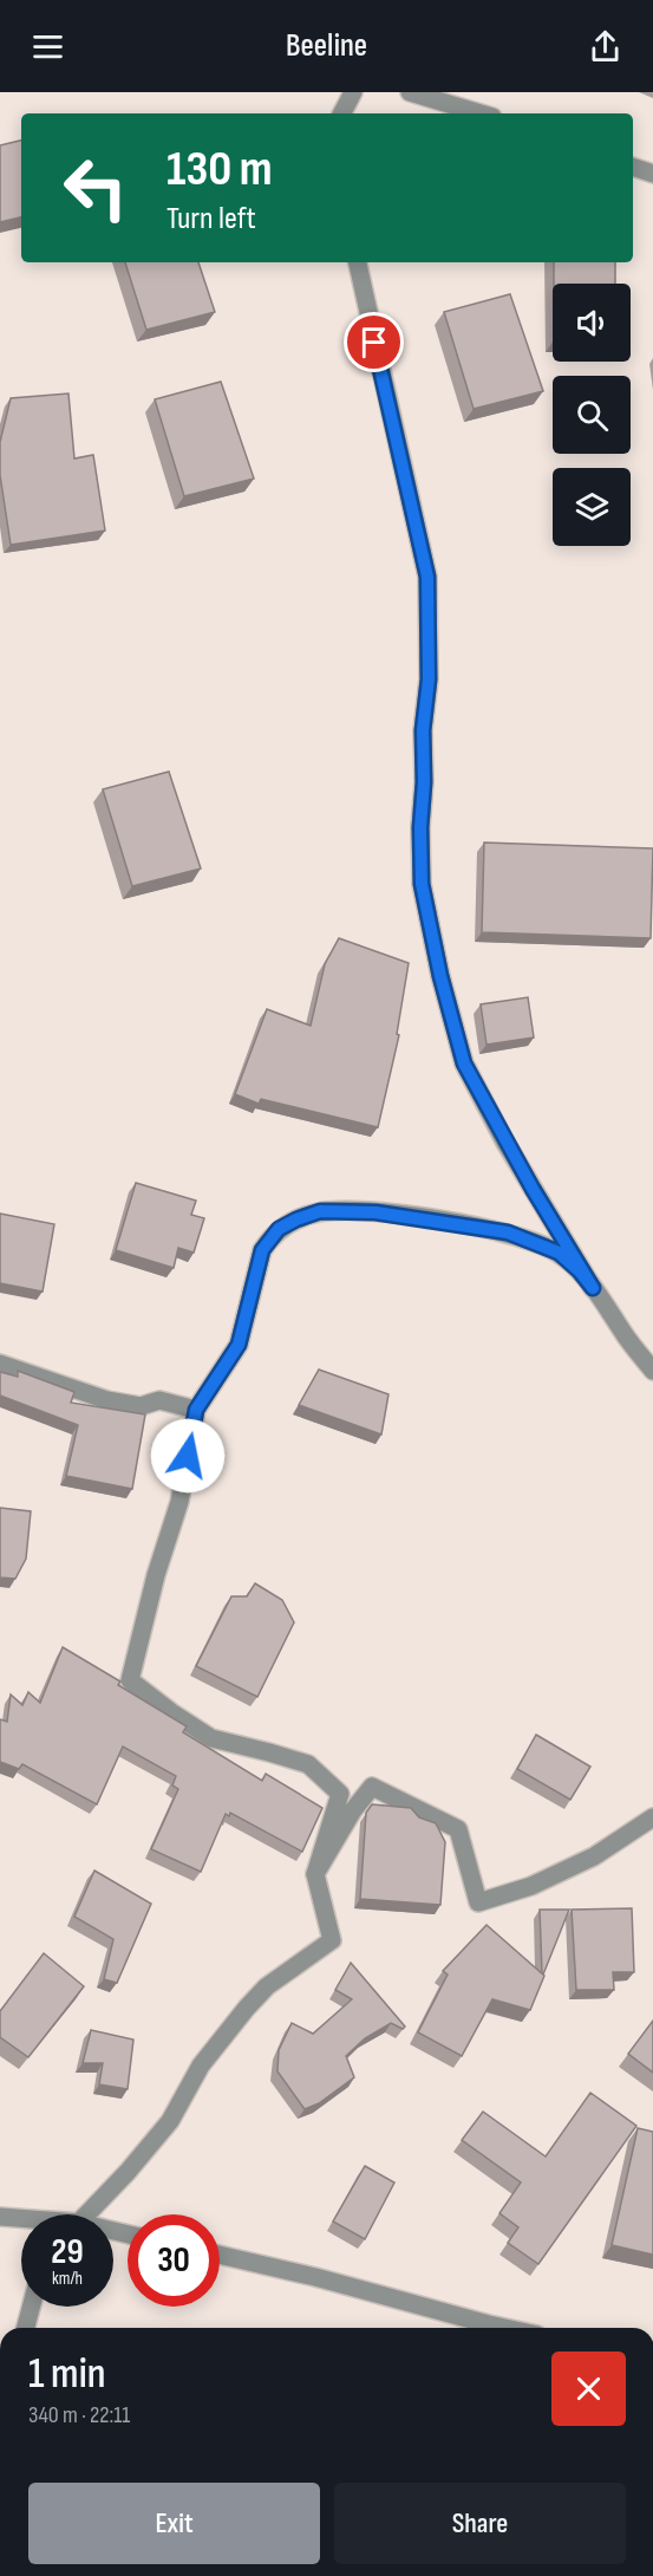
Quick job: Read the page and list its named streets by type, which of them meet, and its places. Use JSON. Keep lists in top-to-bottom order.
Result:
{
  "page": {
    "header": "Beeline",
    "turn": ["130 m", "Turn left"],
    "speed": "29 km/h",
    "limit": "30",
    "heading": ["1 min", "340 m · 22:11"],
    "buttons": ["Exit", "Share"]
  }
}
